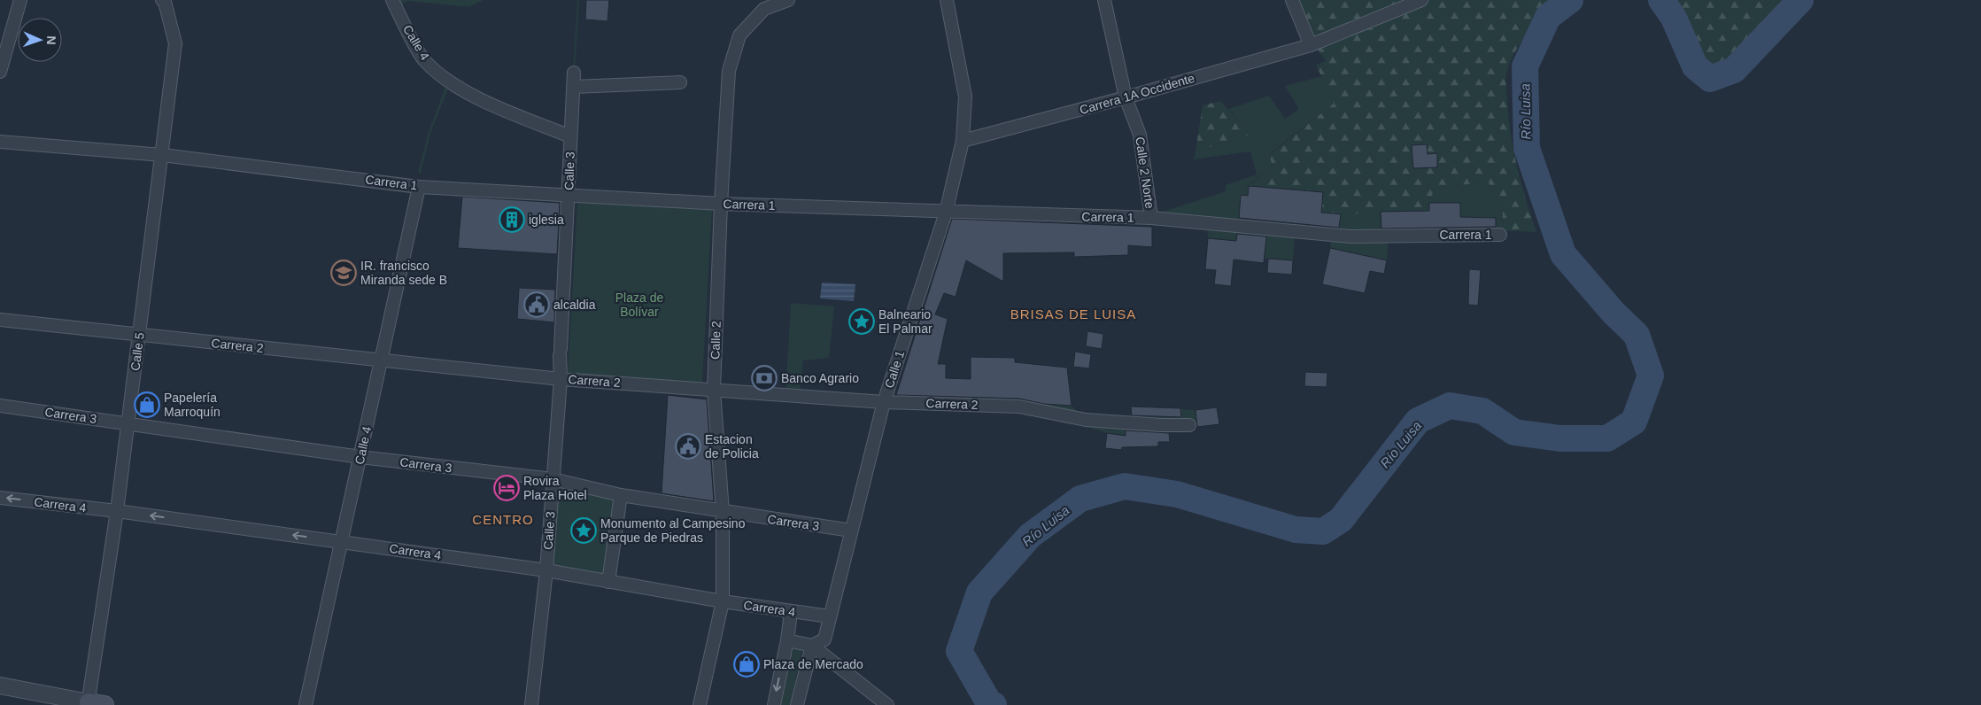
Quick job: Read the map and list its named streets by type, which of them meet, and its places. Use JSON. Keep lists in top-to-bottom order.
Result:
{
  "streets": {
    "street": [
      "Calle 4",
      "Carrera 1A Occidente",
      "Calle 3",
      "Calle 2 Norte",
      "Carrera 1",
      "Calle 2",
      "Carrera 2",
      "Calle 5",
      "Calle 1",
      "Carrera 3",
      "Carrera 4"
    ]
  },
  "crossings": [
    ["Calle 4", "Calle 3"],
    ["Calle 4", "Carrera 1"],
    ["Calle 4", "Carrera 2"],
    ["Calle 4", "Carrera 3"],
    ["Calle 4", "Carrera 4"],
    ["Carrera 1A Occidente", "Calle 2 Norte"],
    ["Carrera 1A Occidente", "Calle 1"],
    ["Calle 3", "Carrera 1"],
    ["Calle 3", "Carrera 2"],
    ["Calle 3", "Carrera 3"],
    ["Calle 3", "Carrera 4"],
    ["Calle 2 Norte", "Carrera 1"],
    ["Carrera 1", "Calle 2"],
    ["Carrera 1", "Calle 5"],
    ["Carrera 1", "Calle 1"],
    ["Calle 2", "Carrera 2"],
    ["Calle 2", "Carrera 3"],
    ["Calle 2", "Carrera 4"],
    ["Carrera 2", "Calle 5"],
    ["Carrera 2", "Calle 1"],
    ["Calle 5", "Carrera 3"],
    ["Calle 5", "Carrera 4"],
    ["Calle 1", "Carrera 3"],
    ["Calle 1", "Carrera 4"]
  ],
  "one_way": ["Carrera 4"],
  "districts": ["BRISAS DE LUISA", "CENTRO"],
  "water": ["Río Luisa"],
  "parks": ["Plaza de Bolívar"],
  "places": {
    "building": ["iglesia"],
    "school or university": ["IR. francisco Miranda sede B"],
    "public building": ["alcaldia", "Estacion de Policia"],
    "place": ["Balneario El Palmar", "Monumento al Campesino Parque de Piedras"],
    "bank": ["Banco Agrario"],
    "shop": ["Papelería Marroquín", "Plaza de Mercado"],
    "hotel": ["Rovira Plaza Hotel"]
  },
  "north": "right"
}
